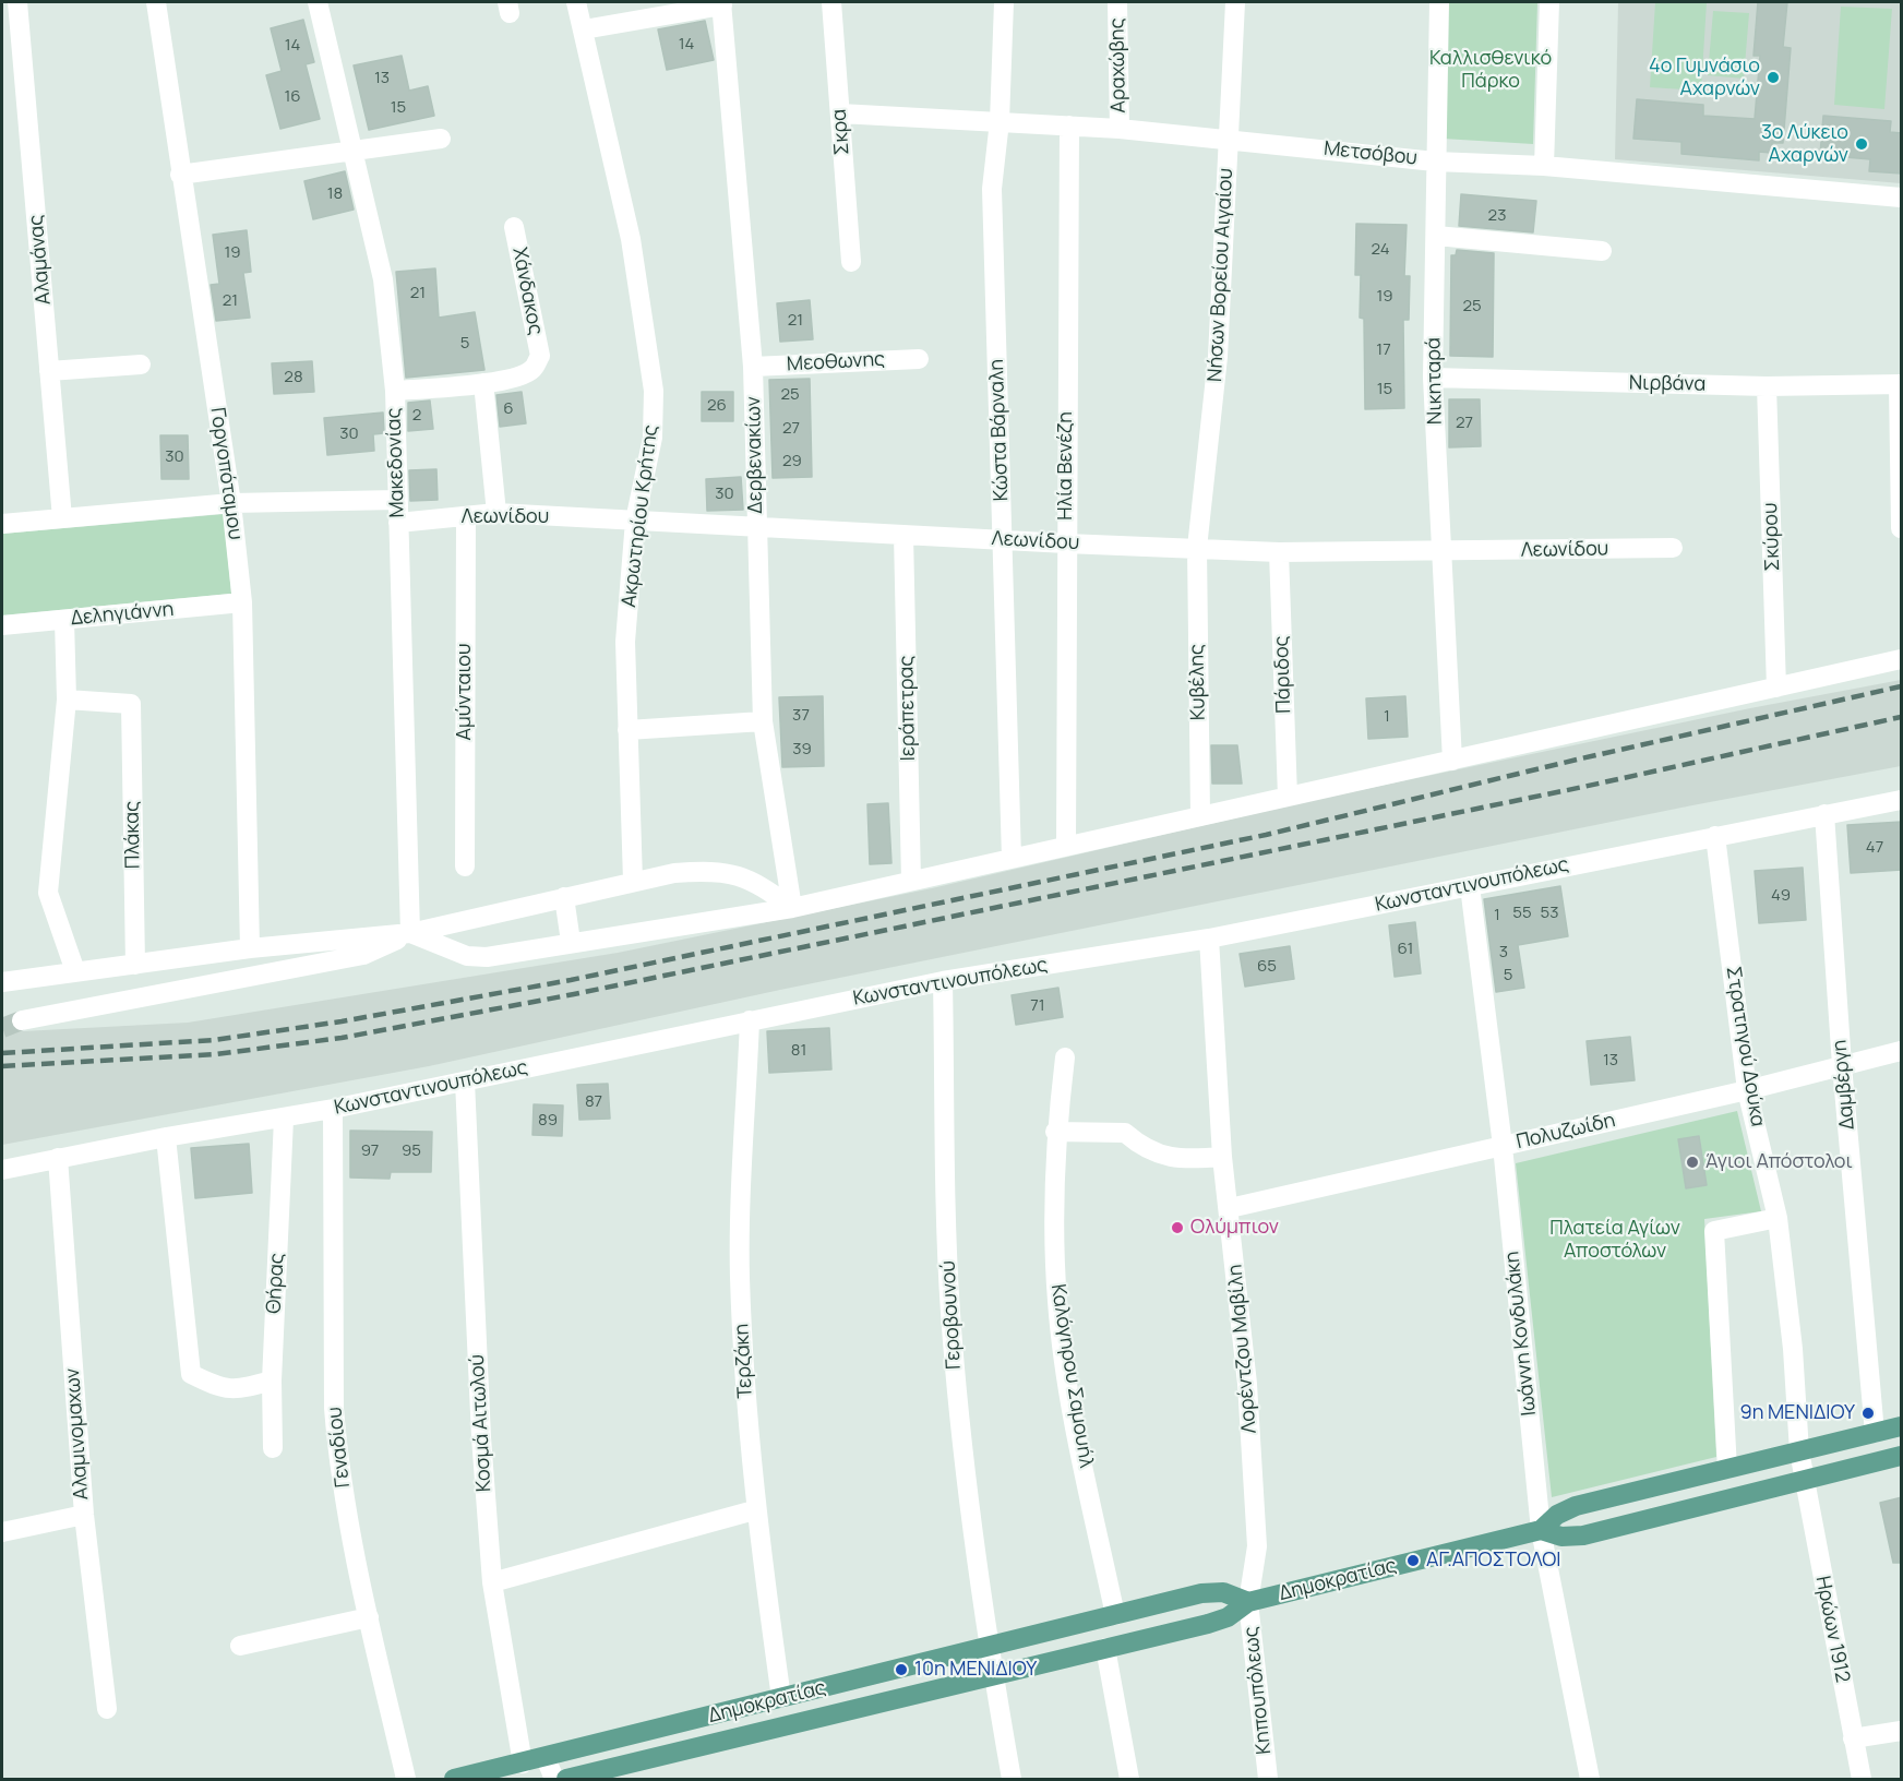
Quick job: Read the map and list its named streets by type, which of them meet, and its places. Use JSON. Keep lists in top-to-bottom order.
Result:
{
  "streets": {
    "main road": ["Δημοκρατίας"],
    "street": [
      "Αραχώβης",
      "Σκρα",
      "Μετσόβου",
      "Αλαμάνας",
      "Νήσων Βορείου Αιγαίου",
      "Χάνδακος",
      "Μεοθωνης",
      "Νικηταρά",
      "Νιρβάνα",
      "Κώστα Βάρναλη",
      "Δερβενακίων",
      "Μακεδονίας",
      "Ηλία Βενέζη",
      "Γοργοπόταμου",
      "Ακρωτηρίου Κρήτης",
      "Λεωνίδου",
      "Σκύρου",
      "Δεληγιάννη",
      "Πάριδος",
      "Κυβέλης",
      "Αμύνταιου",
      "Ιεράπετρας",
      "Πλάκας",
      "Κωνσταντινουπόλεως",
      "Στρατηγού Δούκα",
      "Δαμβέργη",
      "Πολυζωίδη",
      "Θήρας",
      "Γεροβουνού",
      "Ιωάννη Κονδυλάκη",
      "Λορέντζου Μαβίλη",
      "Τερζάκη",
      "Καλόγηρου Σαμουήλ",
      "Κοσμά Αιτωλού",
      "Αλαμινομαχων",
      "Γεναδίου",
      "Ηρώων 1912",
      "Κηπουπόλεως"
    ]
  },
  "crossings": [
    ["Αραχώβης", "Μετσόβου"],
    ["Σκρα", "Μετσόβου"],
    ["Μετσόβου", "Νήσων Βορείου Αιγαίου"],
    ["Μετσόβου", "Νικηταρά"],
    ["Μετσόβου", "Κώστα Βάρναλη"],
    ["Μετσόβου", "Ηλία Βενέζη"],
    ["Νήσων Βορείου Αιγαίου", "Λεωνίδου"],
    ["Νήσων Βορείου Αιγαίου", "Κυβέλης"],
    ["Χάνδακος", "Μακεδονίας"],
    ["Μεοθωνης", "Δερβενακίων"],
    ["Νικηταρά", "Νιρβάνα"],
    ["Νικηταρά", "Λεωνίδου"],
    ["Νιρβάνα", "Σκύρου"],
    ["Κώστα Βάρναλη", "Λεωνίδου"],
    ["Δερβενακίων", "Λεωνίδου"],
    ["Μακεδονίας", "Λεωνίδου"],
    ["Ηλία Βενέζη", "Λεωνίδου"],
    ["Γοργοπόταμου", "Δεληγιάννη"],
    ["Ακρωτηρίου Κρήτης", "Λεωνίδου"],
    ["Λεωνίδου", "Πάριδος"],
    ["Λεωνίδου", "Κυβέλης"],
    ["Λεωνίδου", "Αμύνταιου"],
    ["Λεωνίδου", "Ιεράπετρας"],
    ["Κωνσταντινουπόλεως", "Στρατηγού Δούκα"],
    ["Κωνσταντινουπόλεως", "Δαμβέργη"],
    ["Κωνσταντινουπόλεως", "Θήρας"],
    ["Κωνσταντινουπόλεως", "Γεροβουνού"],
    ["Κωνσταντινουπόλεως", "Ιωάννη Κονδυλάκη"],
    ["Κωνσταντινουπόλεως", "Λορέντζου Μαβίλη"],
    ["Κωνσταντινουπόλεως", "Τερζάκη"],
    ["Κωνσταντινουπόλεως", "Κοσμά Αιτωλού"],
    ["Κωνσταντινουπόλεως", "Αλαμινομαχων"],
    ["Κωνσταντινουπόλεως", "Γεναδίου"],
    ["Στρατηγού Δούκα", "Πολυζωίδη"],
    ["Στρατηγού Δούκα", "Δημοκρατίας"],
    ["Δαμβέργη", "Πολυζωίδη"],
    ["Δαμβέργη", "Δημοκρατίας"],
    ["Πολυζωίδη", "Ιωάννη Κονδυλάκη"],
    ["Πολυζωίδη", "Λορέντζου Μαβίλη"],
    ["Γεροβουνού", "Δημοκρατίας"],
    ["Ιωάννη Κονδυλάκη", "Δημοκρατίας"],
    ["Λορέντζου Μαβίλη", "Δημοκρατίας"],
    ["Λορέντζου Μαβίλη", "Κηπουπόλεως"],
    ["Τερζάκη", "Δημοκρατίας"],
    ["Καλόγηρου Σαμουήλ", "Δημοκρατίας"],
    ["Κοσμά Αιτωλού", "Δημοκρατίας"],
    ["Δημοκρατίας", "Ηρώων 1912"],
    ["Δημοκρατίας", "Κηπουπόλεως"]
  ],
  "parks": ["Καλλισθενικό Πάρκο", "Πλατεία Αγίων Αποστόλων"],
  "places": [
    "4ο Γυμνάσιο Αχαρνών",
    "3ο Λύκειο Αχαρνών",
    "Άγιοι Απόστολοι",
    "Ολύμπιον",
    "9η ΜΕΝΙΔΙΟΥ",
    "ΑΓ.ΑΠΟΣΤΟΛΟΙ",
    "10η ΜΕΝΙΔΙΟΥ"
  ],
  "house_numbers": [
    "14",
    "14",
    "13",
    "16",
    "15",
    "18",
    "23",
    "24",
    "19",
    "21",
    "19",
    "21",
    "25",
    "21",
    "5",
    "17",
    "28",
    "15",
    "25",
    "26",
    "6",
    "2",
    "27",
    "27",
    "30",
    "30",
    "29",
    "30",
    "37",
    "1",
    "39",
    "47",
    "49",
    "55",
    "53",
    "1",
    "61",
    "3",
    "65",
    "5",
    "71",
    "81",
    "13",
    "87",
    "89",
    "97",
    "95"
  ]
}
